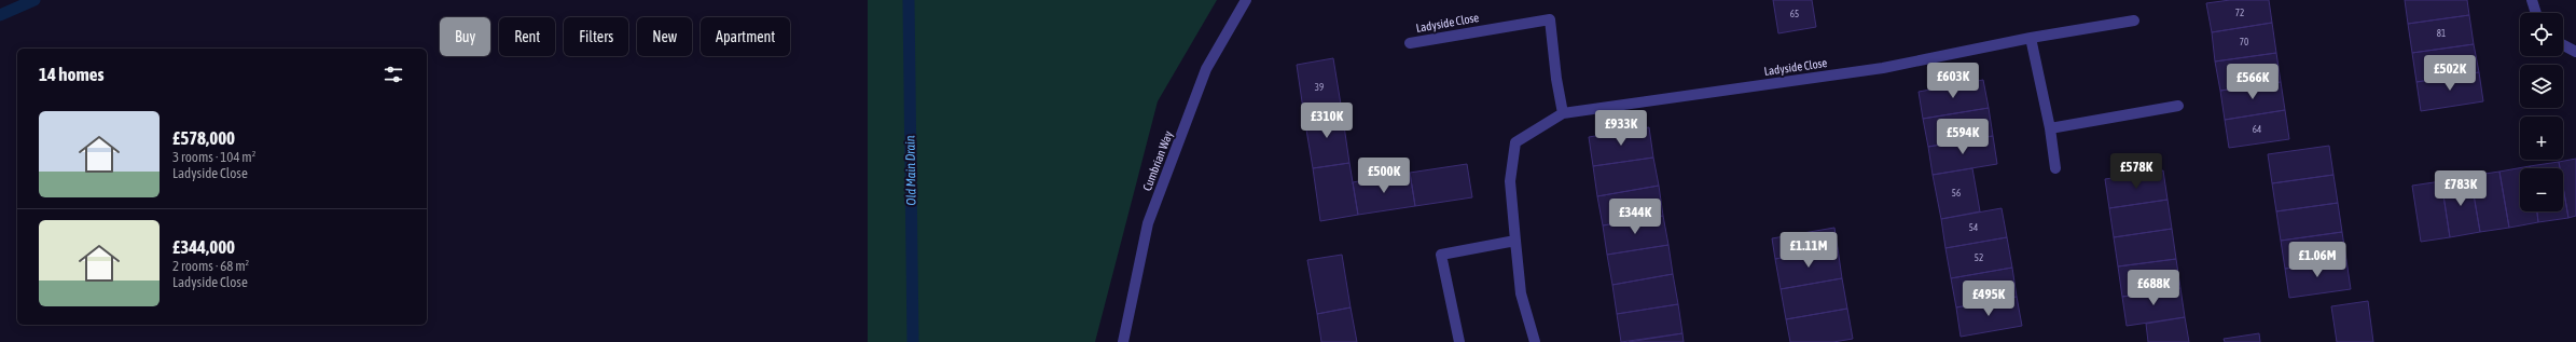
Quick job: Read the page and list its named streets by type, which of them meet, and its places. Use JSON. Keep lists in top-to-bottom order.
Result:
{
  "streets": {
    "street": ["Ladyside Close", "Cumbrian Way"]
  },
  "water": ["Old Main Drain"],
  "house_numbers": [
    "72",
    "65",
    "81",
    "70",
    "39",
    "64",
    "56",
    "54",
    "52"
  ],
  "page": {
    "map_buttons": ["+", "−"],
    "chip": [
      "Buy",
      "Rent",
      "Filters",
      "New",
      "Apartment"
    ],
    "heading": "14 homes",
    "price": [
      "£502K",
      "£603K",
      "£566K",
      "£310K",
      "£933K",
      "£594K",
      "£578K",
      "£500K",
      "£783K",
      "£344K",
      "£1.11M",
      "£1.06M",
      "£688K",
      "£495K"
    ],
    "list": [
      {
        "name": "£578,000",
        "note": "3 rooms · 104 m² · Ladyside Close"
      },
      {
        "name": "£344,000",
        "note": "2 rooms · 68 m² · Ladyside Close"
      }
    ]
  }
}
